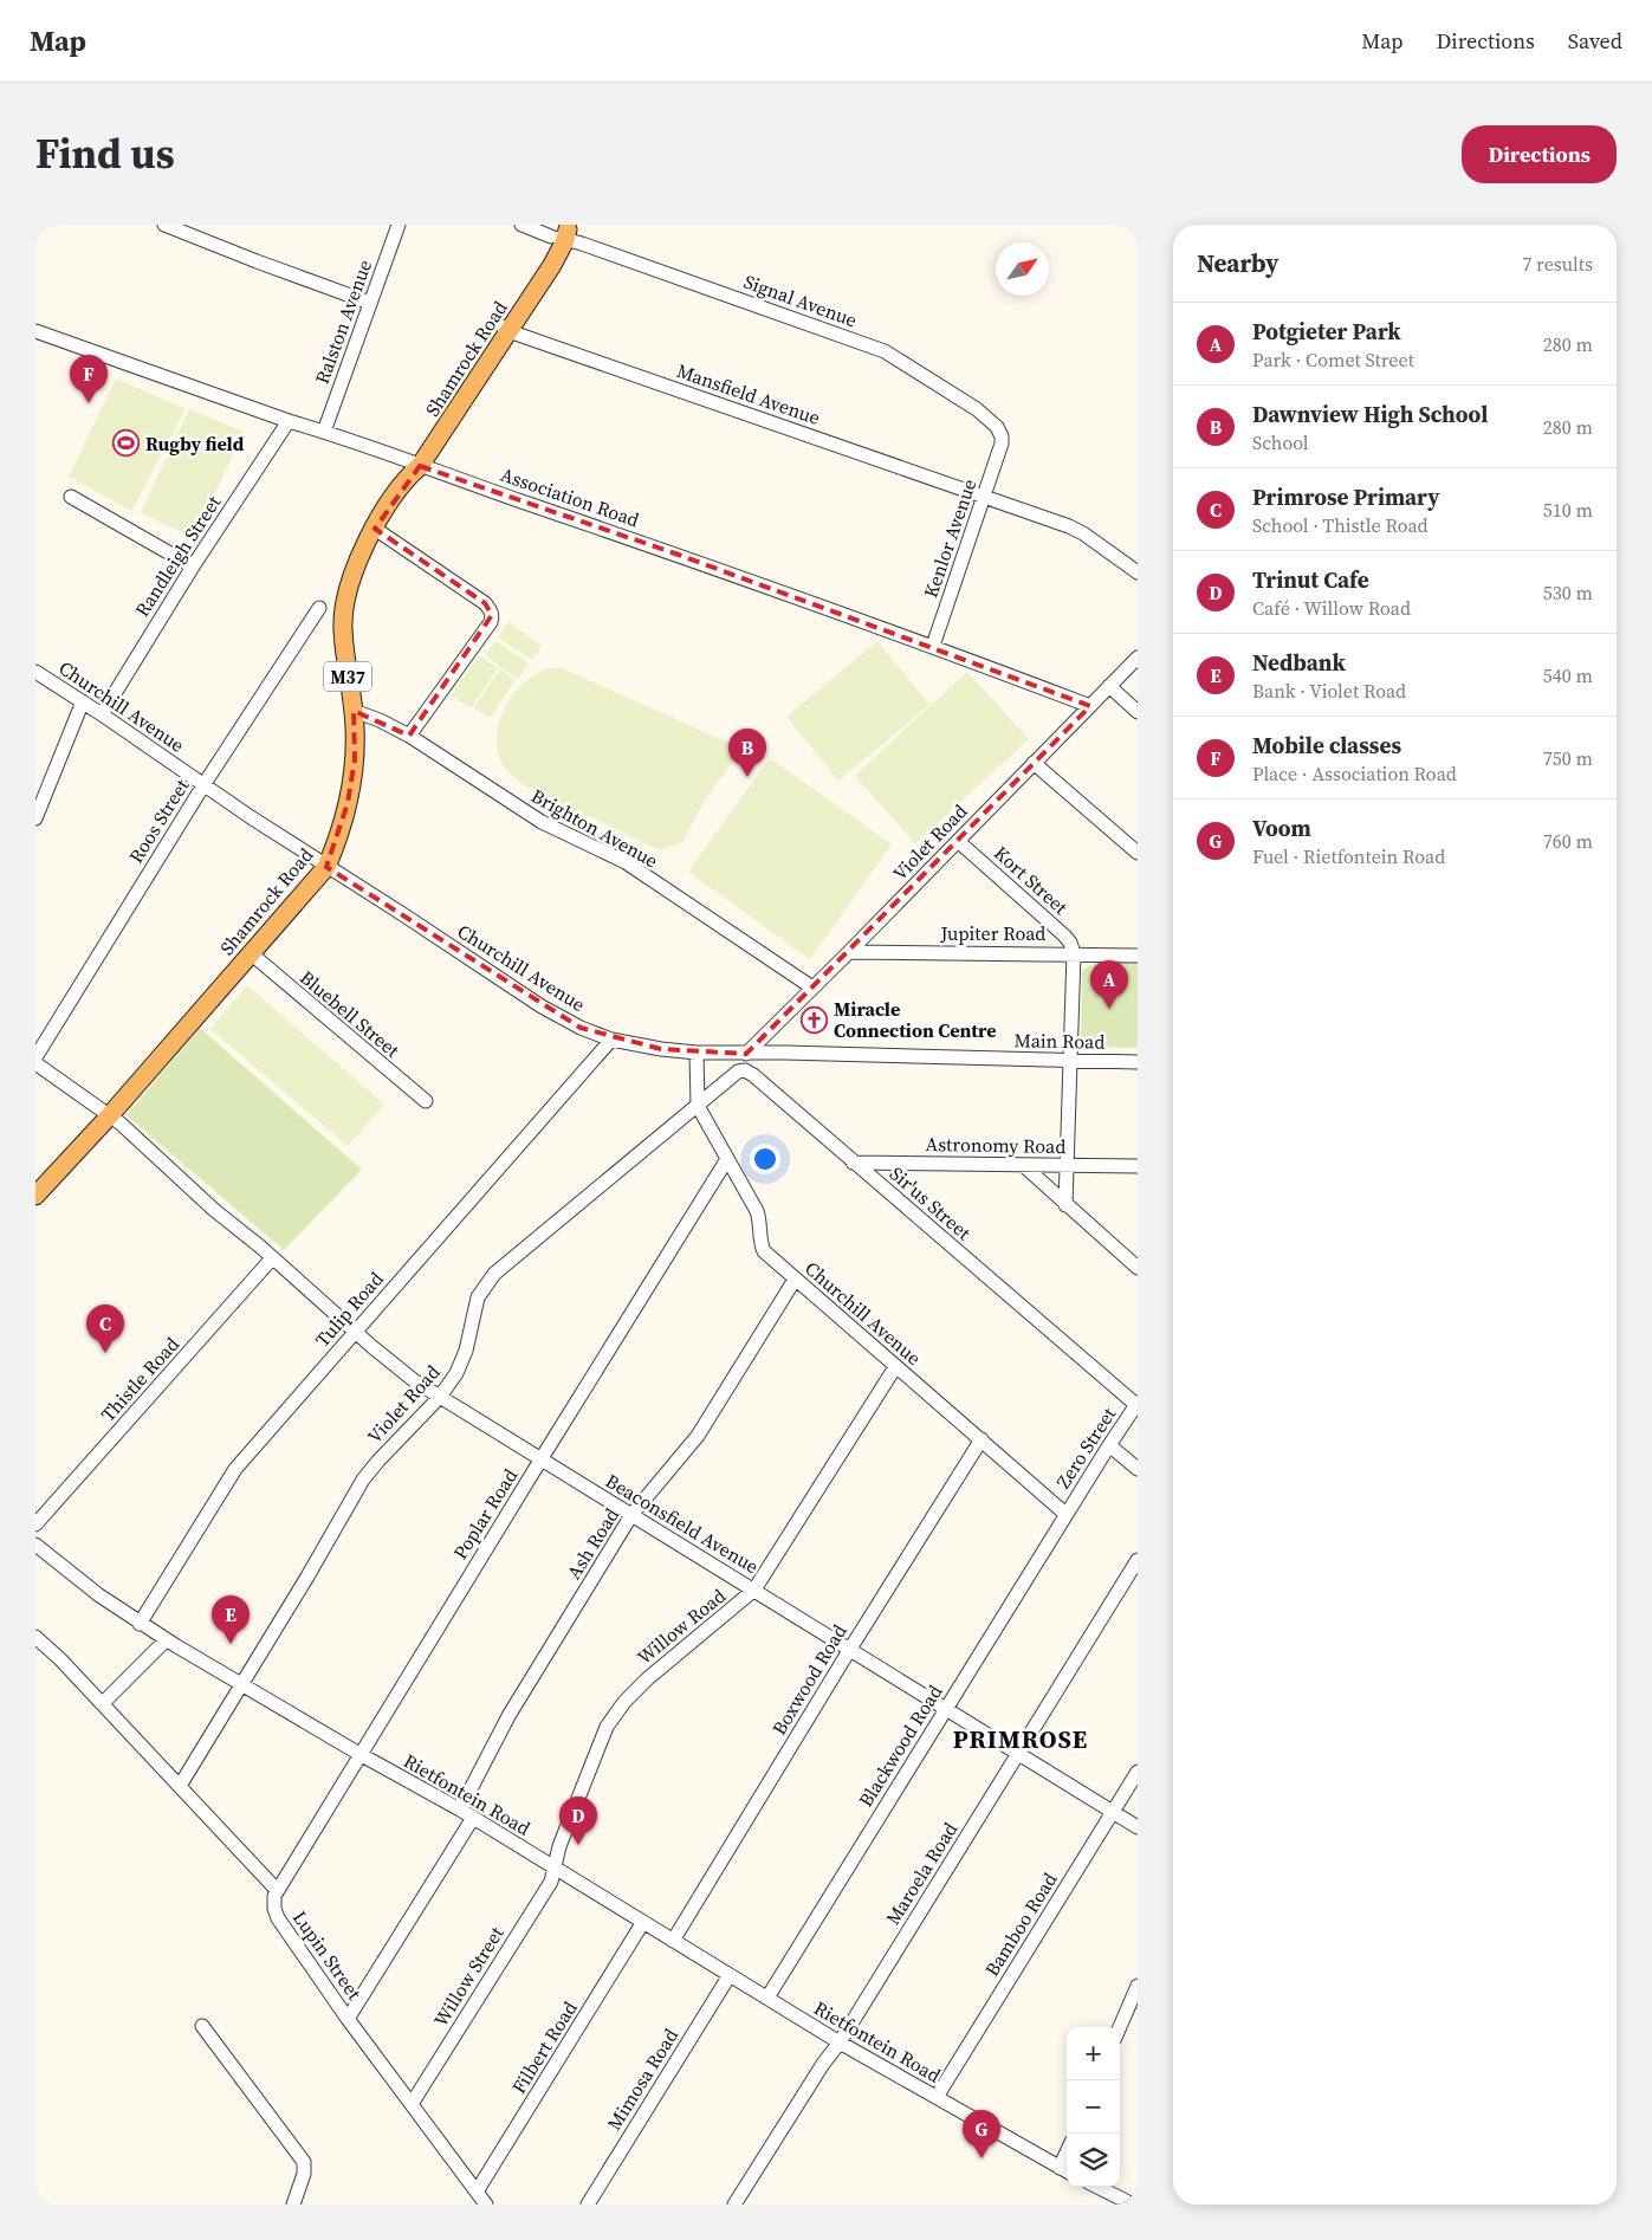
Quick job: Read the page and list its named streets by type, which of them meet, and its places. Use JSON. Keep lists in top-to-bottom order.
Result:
{
  "streets": {
    "main road": ["Shamrock Road", "M37"],
    "street": [
      "Signal Avenue",
      "Ralston Avenue",
      "Mansfield Avenue",
      "Association Road",
      "Kenlor Avenue",
      "Randleigh Street",
      "Churchill Avenue",
      "Roos Street",
      "Brighton Avenue",
      "Violet Road",
      "Kort Street",
      "Jupiter Road",
      "Bluebell Street",
      "Main Road",
      "Astronomy Road",
      "Sir'us Street",
      "Tulip Road",
      "Thistle Road",
      "Zero Street",
      "Poplar Road",
      "Beaconsfield Avenue",
      "Ash Road",
      "Willow Road",
      "Boxwood Road",
      "Blackwood Road",
      "Rietfontein Road",
      "Maroela Road",
      "Bamboo Road",
      "Lupin Street",
      "Willow Street",
      "Filbert Road",
      "Mimosa Road"
    ]
  },
  "crossings": [
    ["Signal Avenue", "Shamrock Road"],
    ["Signal Avenue", "Kenlor Avenue"],
    ["Ralston Avenue", "Association Road"],
    ["Shamrock Road", "Mansfield Avenue"],
    ["Shamrock Road", "Association Road"],
    ["Shamrock Road", "Churchill Avenue"],
    ["Shamrock Road", "Brighton Avenue"],
    ["Shamrock Road", "Bluebell Street"],
    ["Shamrock Road", "Beaconsfield Avenue"],
    ["Mansfield Avenue", "Kenlor Avenue"],
    ["Association Road", "Kenlor Avenue"],
    ["Association Road", "Randleigh Street"],
    ["Association Road", "Violet Road"],
    ["Randleigh Street", "Churchill Avenue"],
    ["Churchill Avenue", "Roos Street"],
    ["Churchill Avenue", "Violet Road"],
    ["Churchill Avenue", "Main Road"],
    ["Churchill Avenue", "Sir'us Street"],
    ["Churchill Avenue", "Tulip Road"],
    ["Churchill Avenue", "Zero Street"],
    ["Churchill Avenue", "Poplar Road"],
    ["Churchill Avenue", "Ash Road"],
    ["Churchill Avenue", "Willow Road"],
    ["Churchill Avenue", "Boxwood Road"],
    ["Churchill Avenue", "Blackwood Road"],
    ["Brighton Avenue", "Violet Road"],
    ["Violet Road", "Kort Street"],
    ["Violet Road", "Jupiter Road"],
    ["Violet Road", "Main Road"],
    ["Violet Road", "Sir'us Street"],
    ["Violet Road", "Beaconsfield Avenue"],
    ["Violet Road", "Rietfontein Road"],
    ["Kort Street", "Jupiter Road"],
    ["Astronomy Road", "Sir'us Street"],
    ["Sir'us Street", "Zero Street"],
    ["Tulip Road", "Beaconsfield Avenue"],
    ["Tulip Road", "Rietfontein Road"],
    ["Thistle Road", "Beaconsfield Avenue"],
    ["Zero Street", "Blackwood Road"],
    ["Poplar Road", "Beaconsfield Avenue"],
    ["Poplar Road", "Rietfontein Road"],
    ["Poplar Road", "Lupin Street"],
    ["Beaconsfield Avenue", "Ash Road"],
    ["Beaconsfield Avenue", "Willow Road"],
    ["Beaconsfield Avenue", "Boxwood Road"],
    ["Beaconsfield Avenue", "Blackwood Road"],
    ["Beaconsfield Avenue", "Maroela Road"],
    ["Beaconsfield Avenue", "Bamboo Road"],
    ["Ash Road", "Rietfontein Road"],
    ["Willow Road", "Rietfontein Road"],
    ["Willow Road", "Willow Street"],
    ["Boxwood Road", "Rietfontein Road"],
    ["Blackwood Road", "Rietfontein Road"],
    ["Rietfontein Road", "Maroela Road"],
    ["Rietfontein Road", "Bamboo Road"],
    ["Rietfontein Road", "Willow Street"],
    ["Rietfontein Road", "Filbert Road"],
    ["Rietfontein Road", "Mimosa Road"],
    ["Lupin Street", "Willow Street"],
    ["Lupin Street", "Filbert Road"]
  ],
  "districts": ["PRIMROSE"],
  "places": {
    "sports": ["Rugby field"],
    "church": ["Miracle Connection Centre"]
  },
  "north": "top right",
  "page": {
    "header": "Map",
    "nav": ["Map", "Directions", "Saved"],
    "title": "Find us",
    "buttons": "Directions",
    "heading": ["Nearby", "7 results"],
    "list": [
      {
        "mark": "A",
        "name": "Potgieter Park",
        "note": "Park · Comet Street",
        "value": "280 m"
      },
      {
        "mark": "B",
        "name": "Dawnview High School",
        "note": "School",
        "value": "280 m"
      },
      {
        "mark": "C",
        "name": "Primrose Primary",
        "note": "School · Thistle Road",
        "value": "510 m"
      },
      {
        "mark": "D",
        "name": "Trinut Cafe",
        "note": "Café · Willow Road",
        "value": "530 m"
      },
      {
        "mark": "E",
        "name": "Nedbank",
        "note": "Bank · Violet Road",
        "value": "540 m"
      },
      {
        "mark": "F",
        "name": "Mobile classes",
        "note": "Place · Association Road",
        "value": "750 m"
      },
      {
        "mark": "G",
        "name": "Voom",
        "note": "Fuel · Rietfontein Road",
        "value": "760 m"
      }
    ],
    "pins": [
      "F",
      "B",
      "A",
      "C",
      "E",
      "D",
      "G"
    ],
    "map_buttons": ["+", "−"]
  }
}
